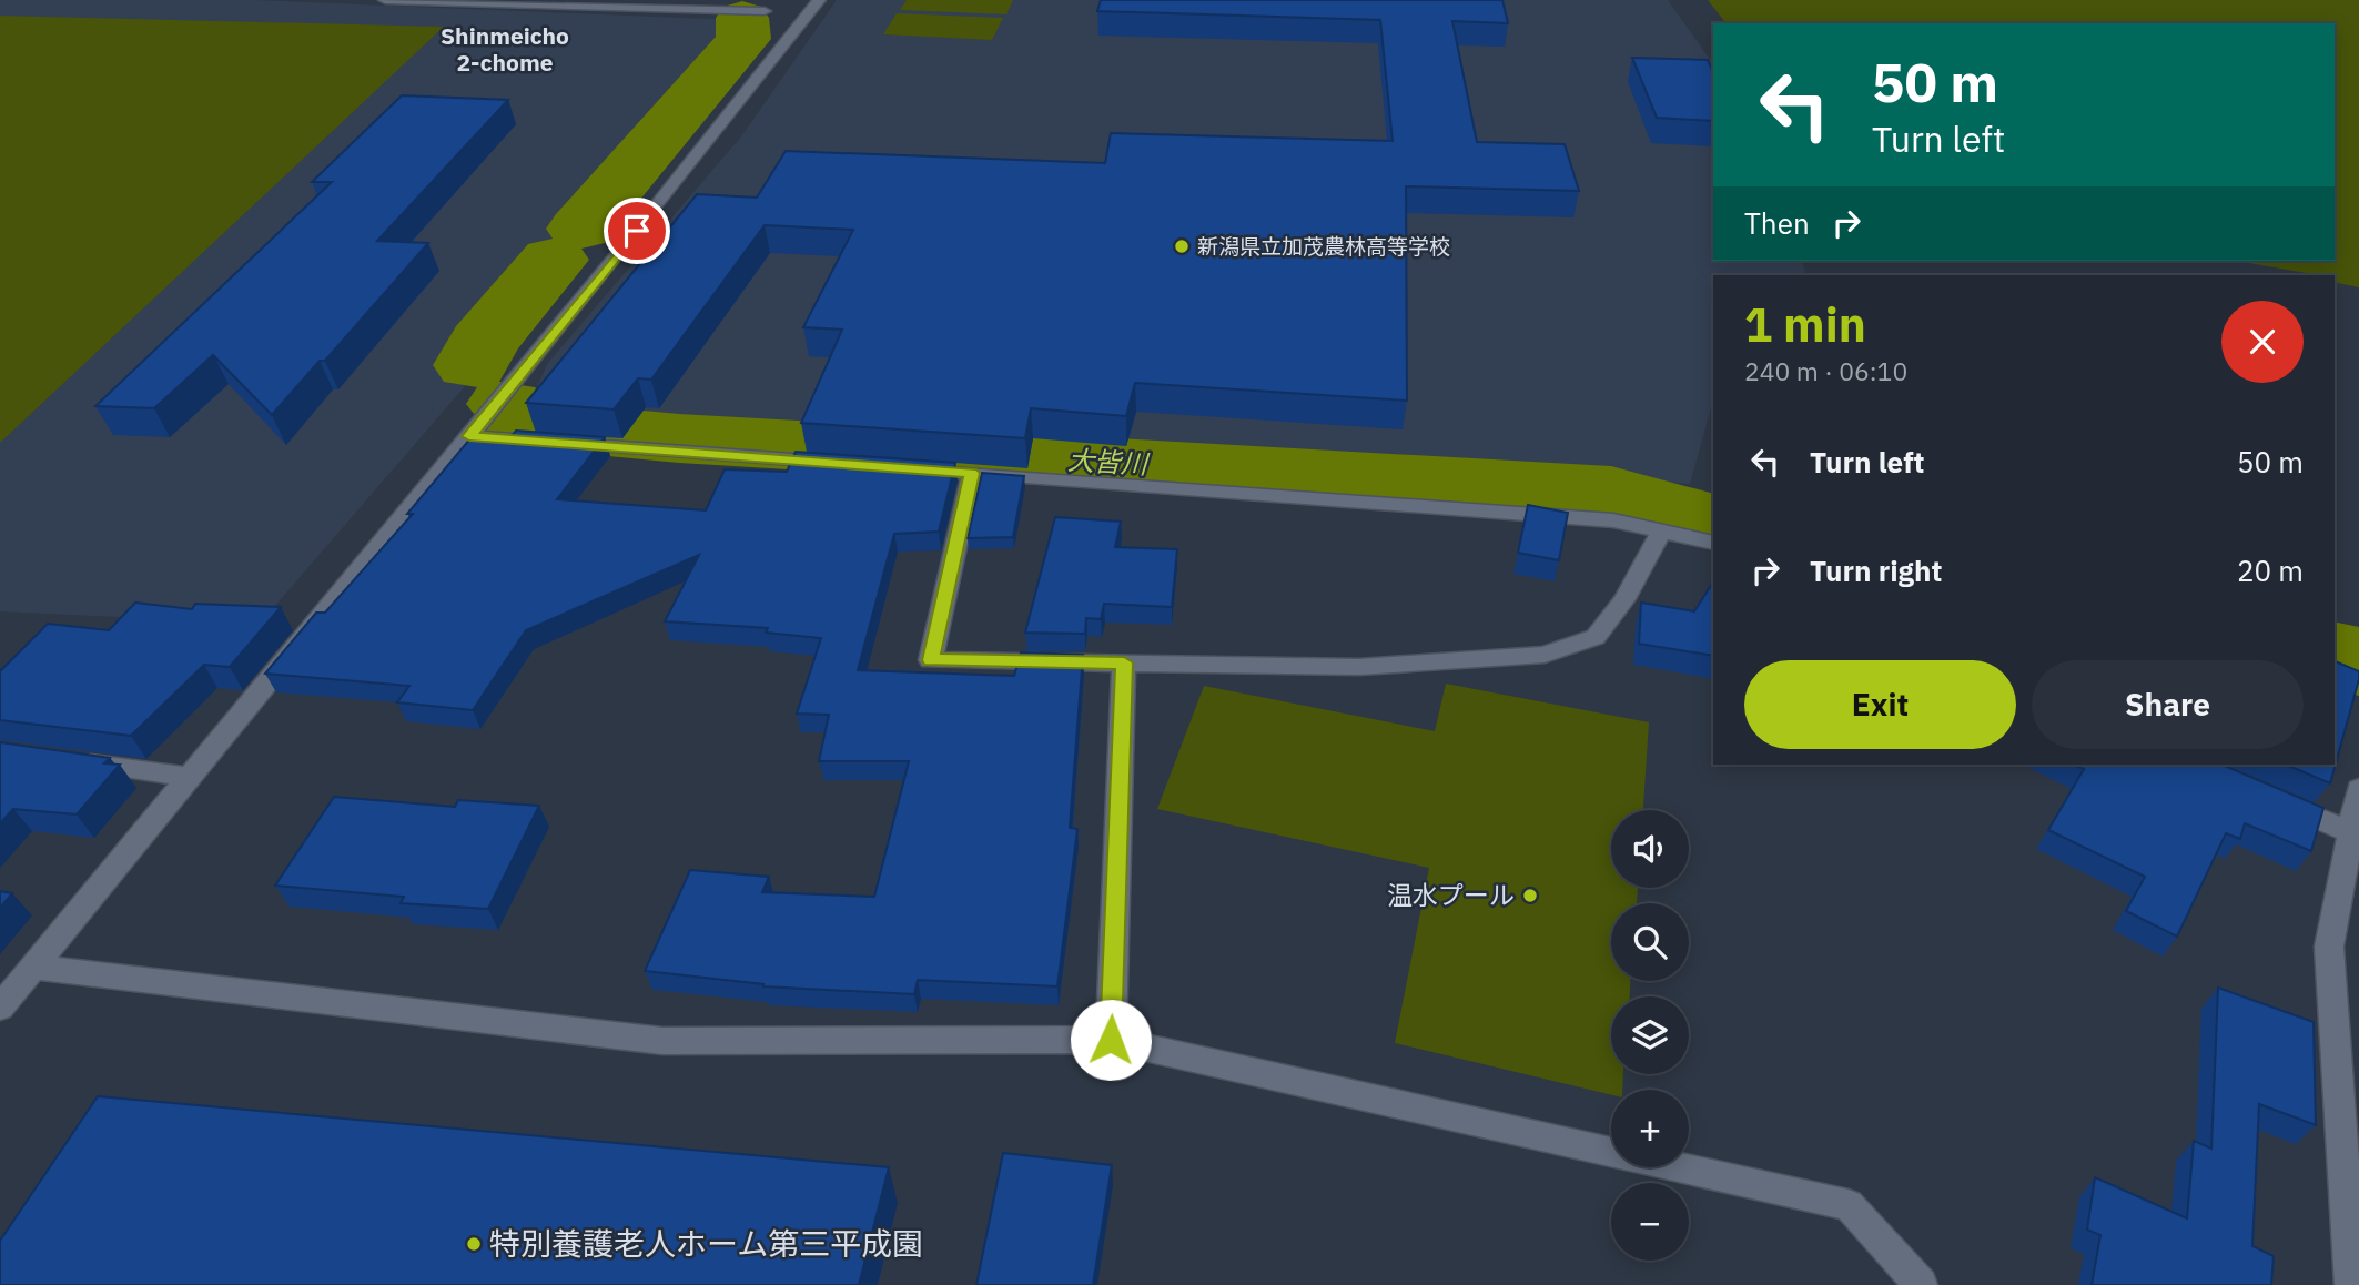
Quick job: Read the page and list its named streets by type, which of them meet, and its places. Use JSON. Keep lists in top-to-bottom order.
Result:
{
  "districts": ["Shinmeicho 2-chome"],
  "water": ["大皆川"],
  "places": ["新潟県立加茂農林高等学校", "温水プール", "特別養護老人ホーム第三平成園"],
  "page": {
    "turn": ["50 m", "Turn left"],
    "then": "Then",
    "heading": ["1 min", "240 m · 06:10"],
    "list": [
      {
        "name": "Turn left",
        "value": "50 m"
      },
      {
        "name": "Turn right",
        "value": "20 m"
      }
    ],
    "buttons": ["Exit", "Share"],
    "map_buttons": ["+", "−"]
  }
}
